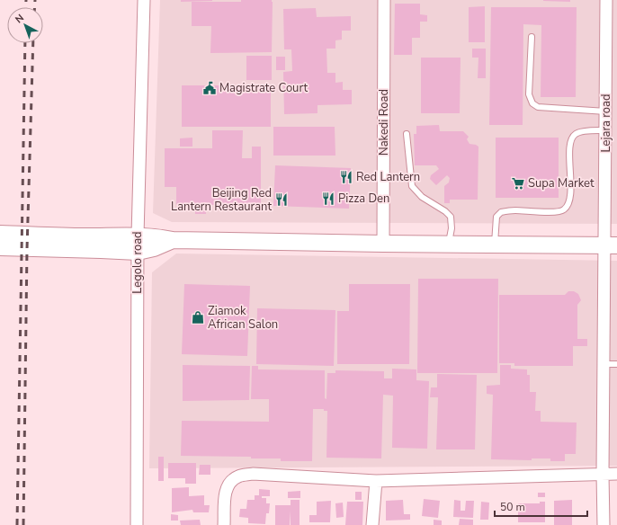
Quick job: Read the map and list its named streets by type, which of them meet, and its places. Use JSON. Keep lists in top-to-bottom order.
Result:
{
  "streets": {
    "street": ["Nakedi Road", "Lejara road", "Legolo road"]
  },
  "places": {
    "public building": ["Magistrate Court"],
    "restaurant": ["Red Lantern", "Pizza Den", "Beijing Red Lantern Restaurant"],
    "supermarket": ["Supa Market"],
    "shop": ["Ziamok African Salon"]
  },
  "scale_bar": "50 m",
  "north": "top left"
}
